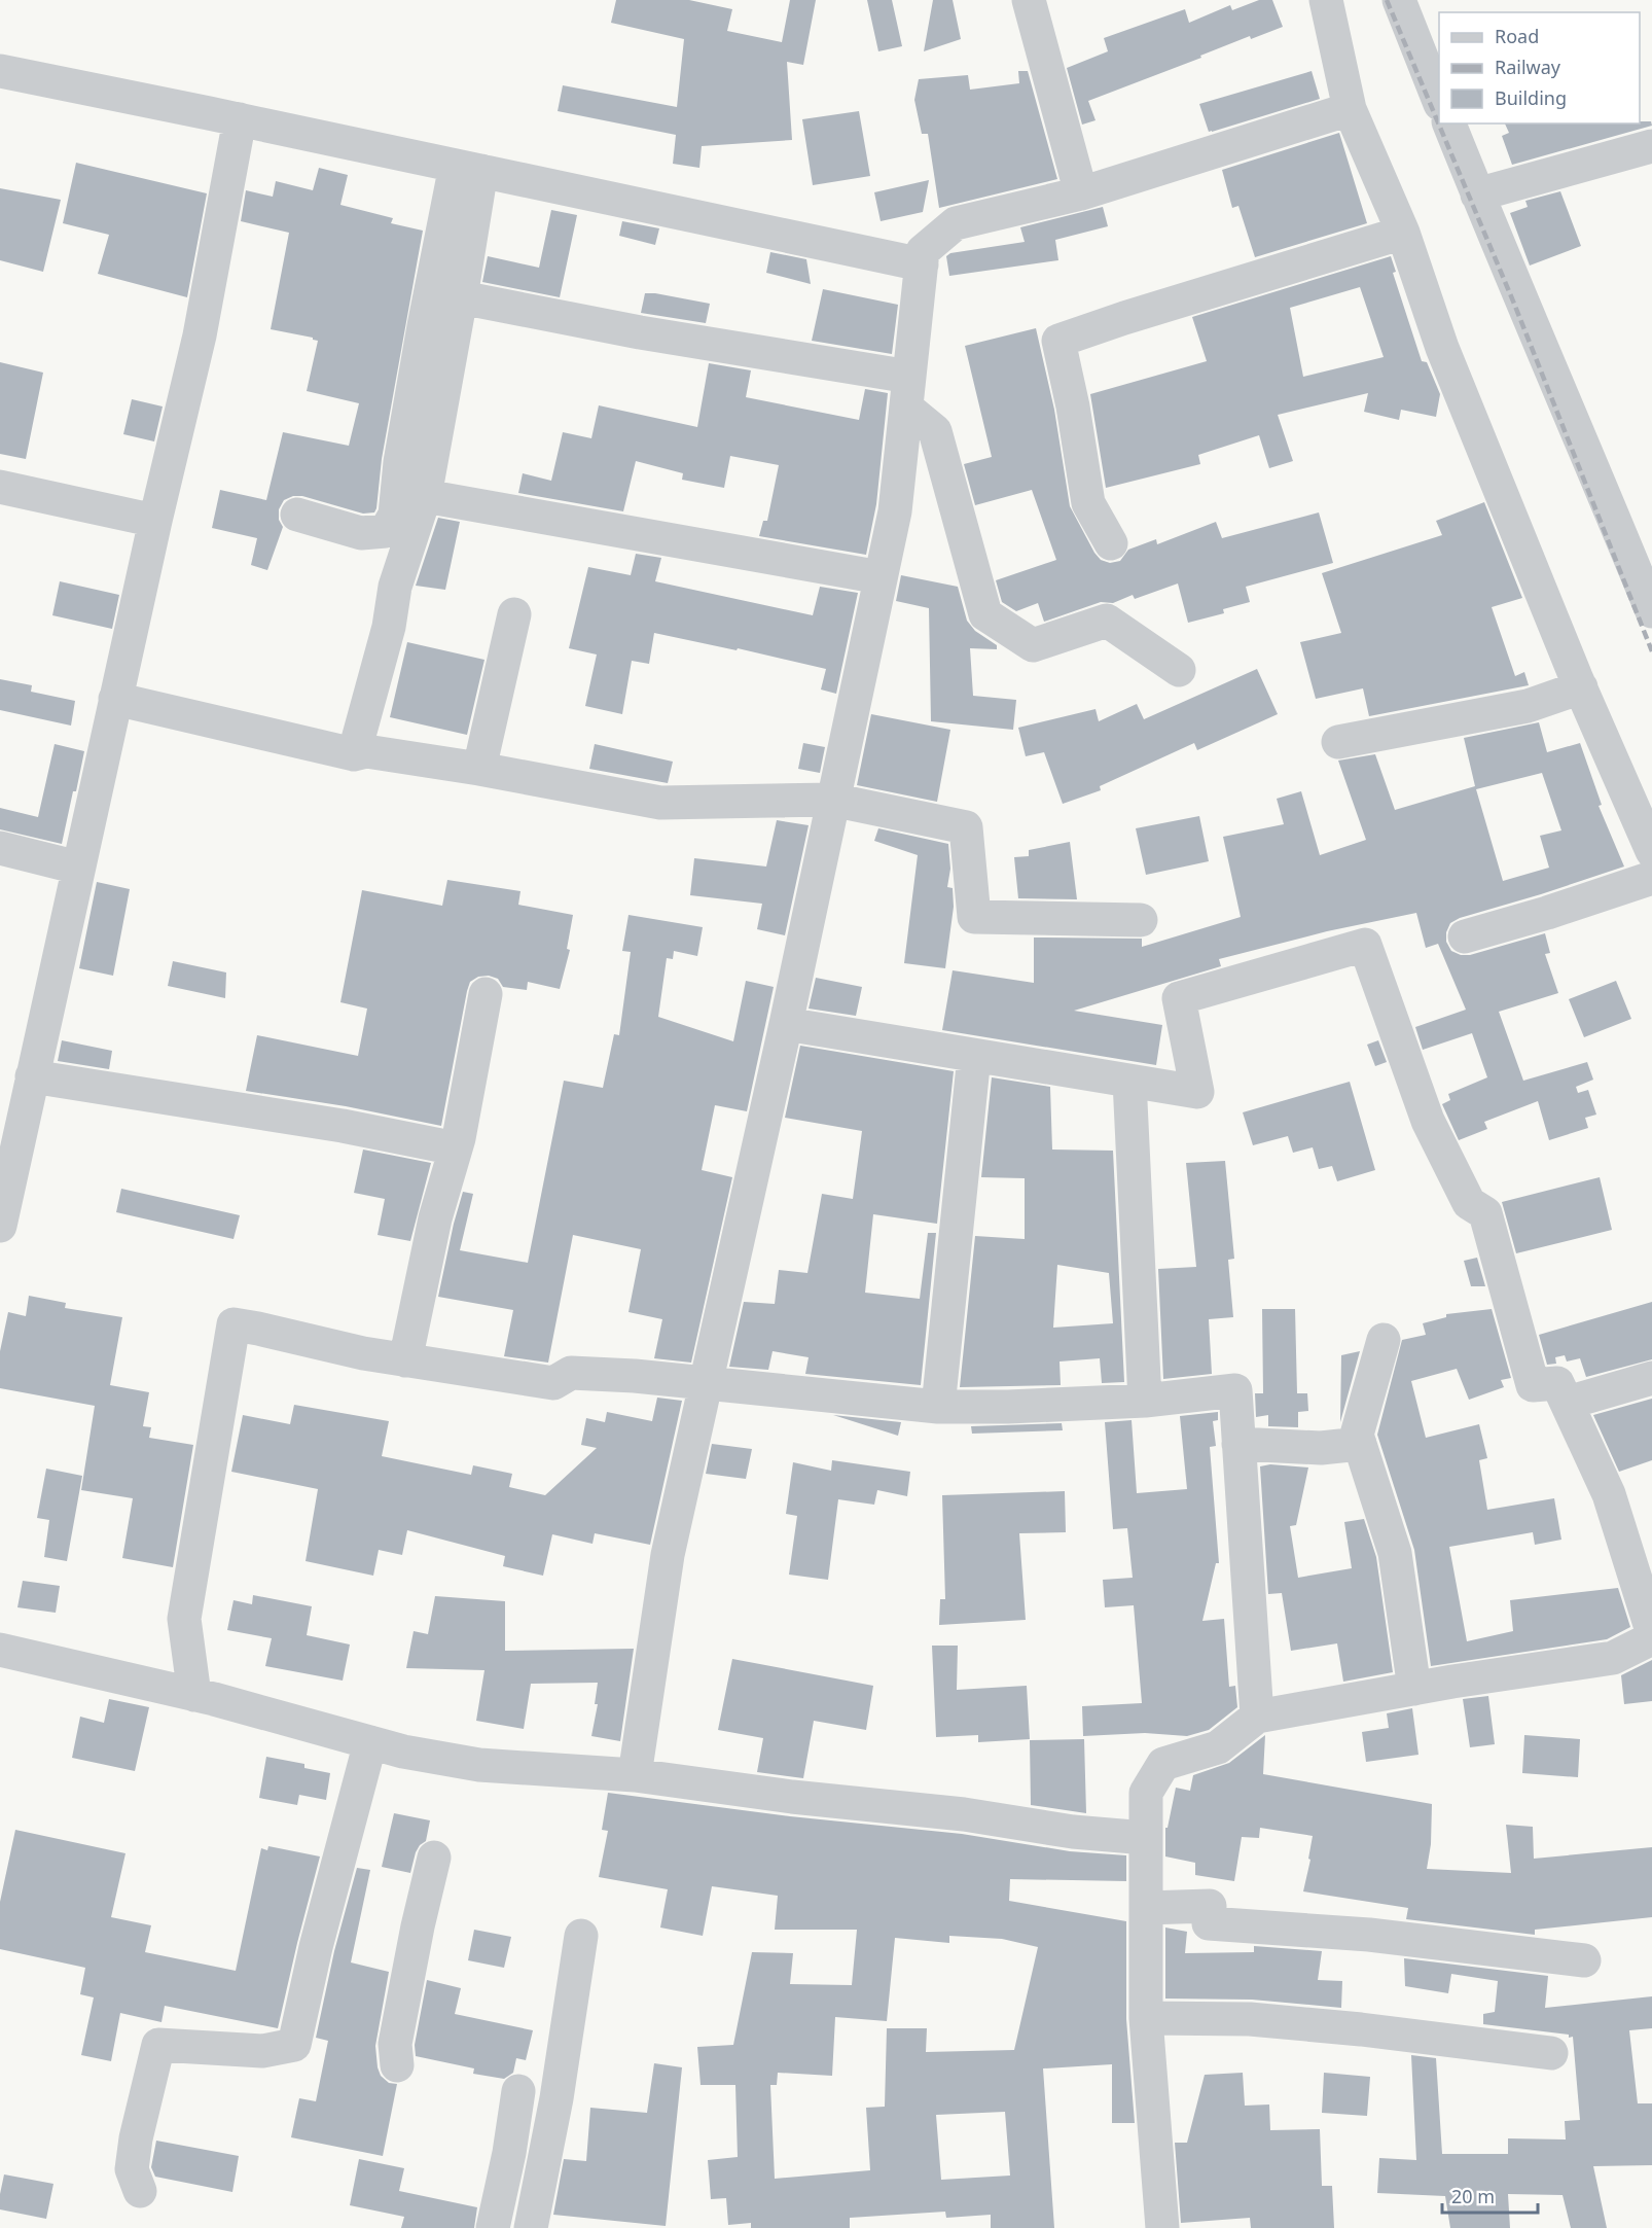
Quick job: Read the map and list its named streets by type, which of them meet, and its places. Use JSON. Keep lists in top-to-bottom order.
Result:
{
  "legend": ["Road", "Railway", "Building"],
  "scale_bar": "20 m"
}
